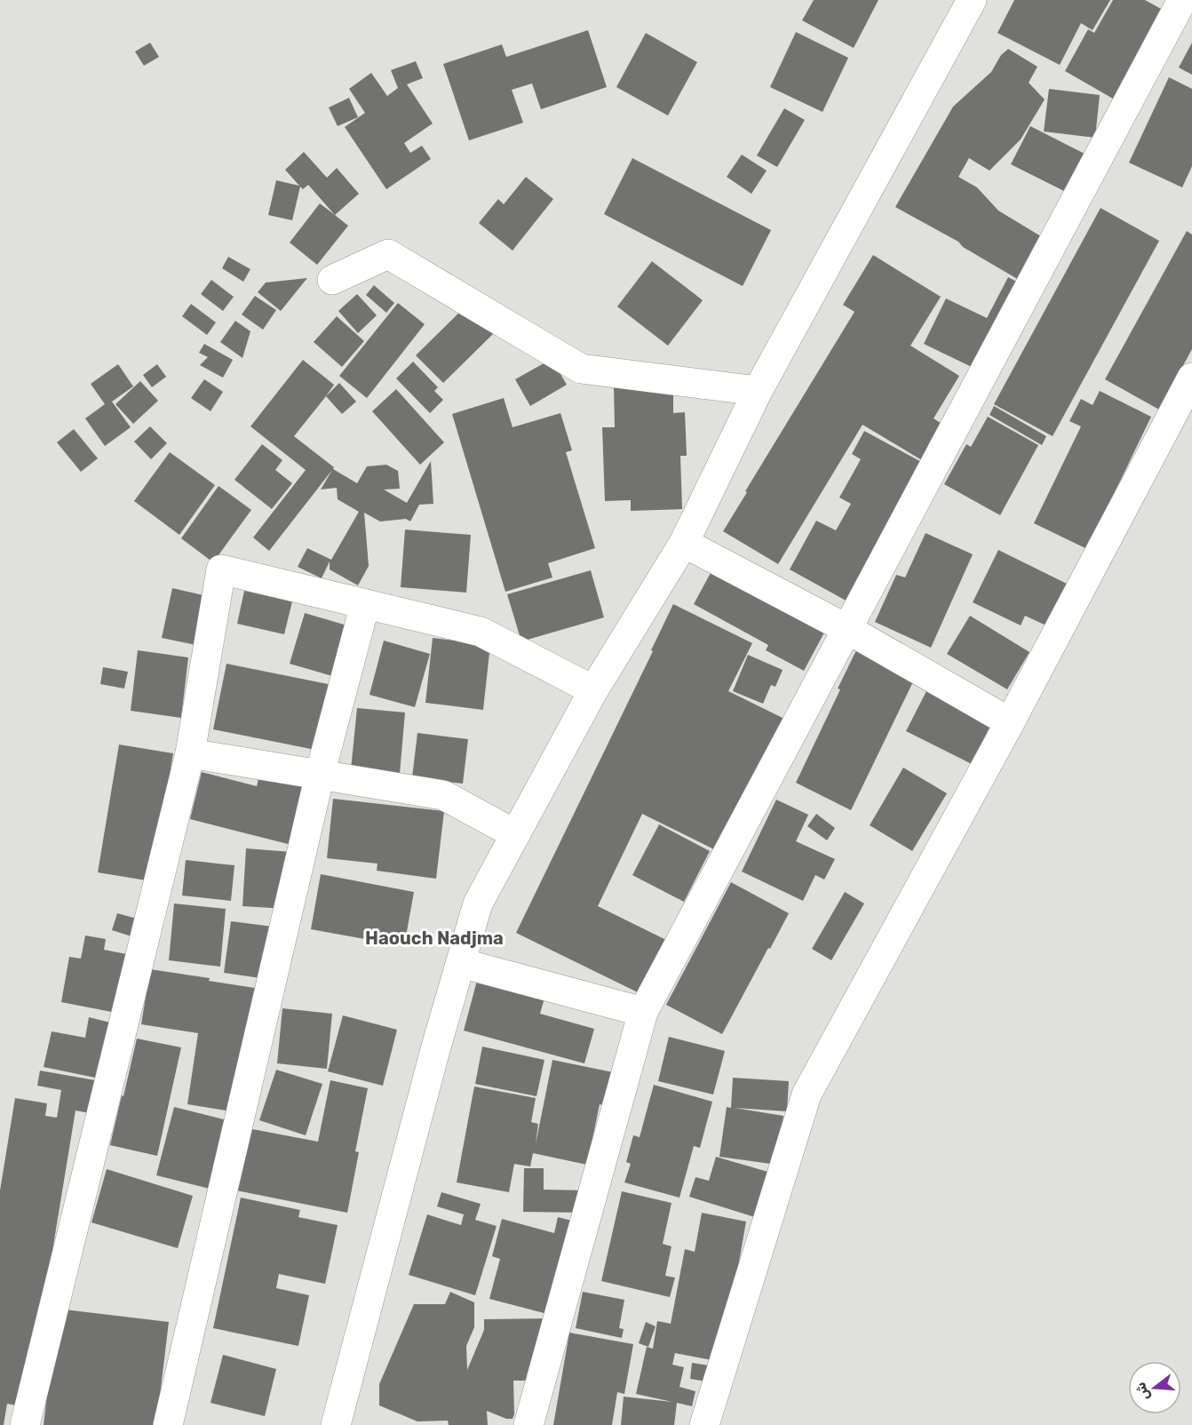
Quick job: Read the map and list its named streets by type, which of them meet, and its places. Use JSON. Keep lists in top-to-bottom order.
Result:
{
  "districts": ["Haouch Nadjma"],
  "north": "left"
}
